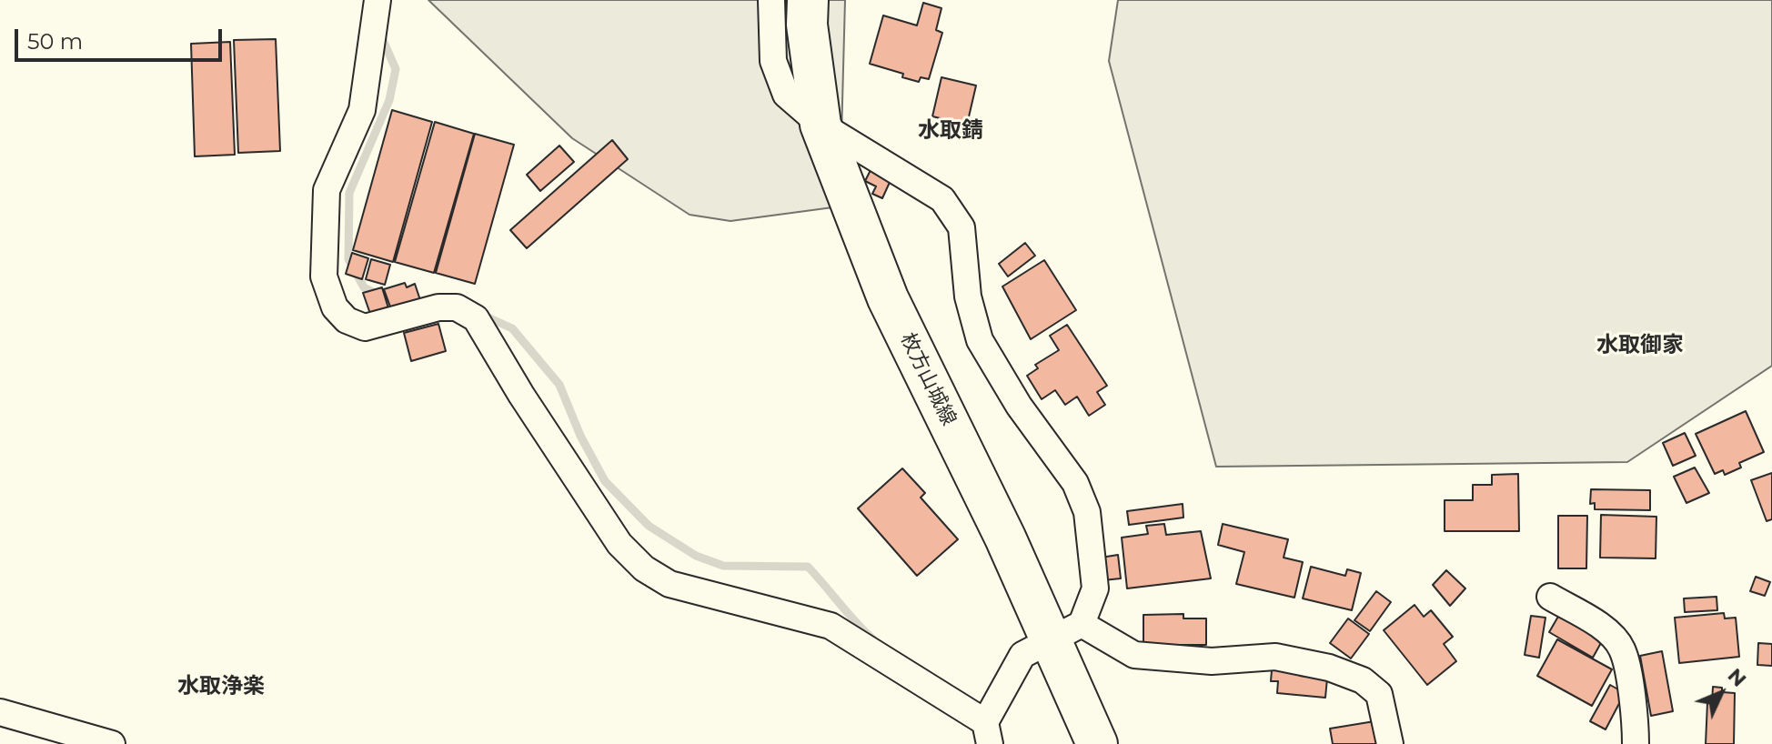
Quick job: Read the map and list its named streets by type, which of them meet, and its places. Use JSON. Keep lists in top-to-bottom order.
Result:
{
  "streets": {
    "main road": ["枚方山城線"]
  },
  "districts": ["水取錆", "水取御家", "水取浄楽"],
  "scale_bar": "50 m",
  "north": "top right"
}
